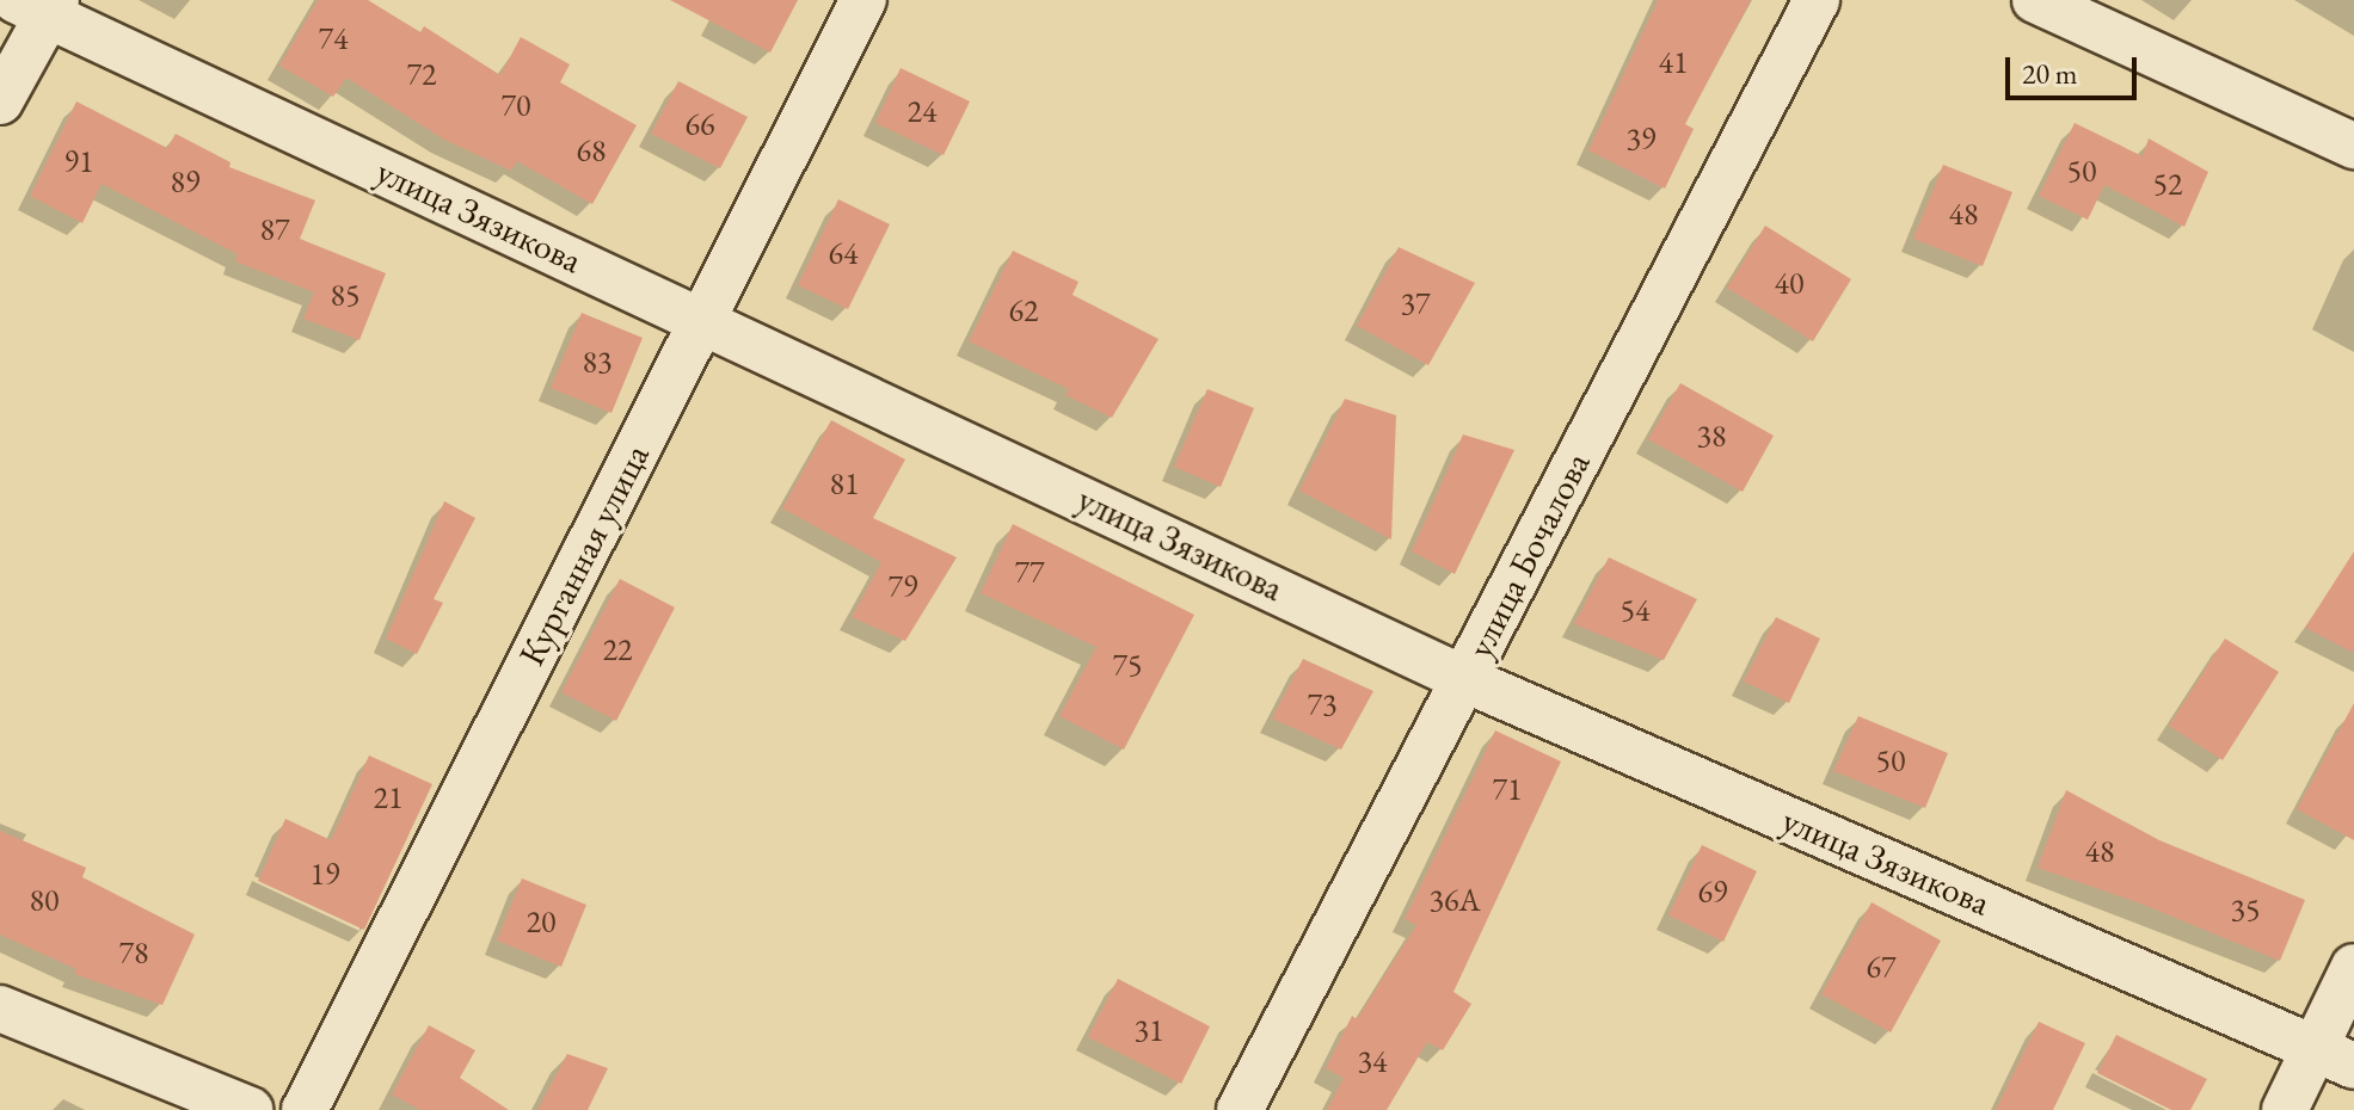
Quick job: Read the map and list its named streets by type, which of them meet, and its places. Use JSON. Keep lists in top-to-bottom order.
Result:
{
  "streets": {
    "street": ["улица Зязикова", "Курганная улица", "улица Бочалова"]
  },
  "crossings": [
    ["улица Зязикова", "Курганная улица"],
    ["улица Зязикова", "улица Бочалова"]
  ],
  "house_numbers": [
    "74",
    "41",
    "72",
    "70",
    "24",
    "66",
    "39",
    "68",
    "91",
    "50",
    "89",
    "52",
    "48",
    "87",
    "64",
    "40",
    "85",
    "37",
    "62",
    "83",
    "38",
    "81",
    "77",
    "79",
    "54",
    "22",
    "75",
    "73",
    "50",
    "71",
    "21",
    "48",
    "19",
    "69",
    "80",
    "36А",
    "35",
    "20",
    "78",
    "67",
    "31",
    "34"
  ],
  "scale_bar": "20 m"
}
